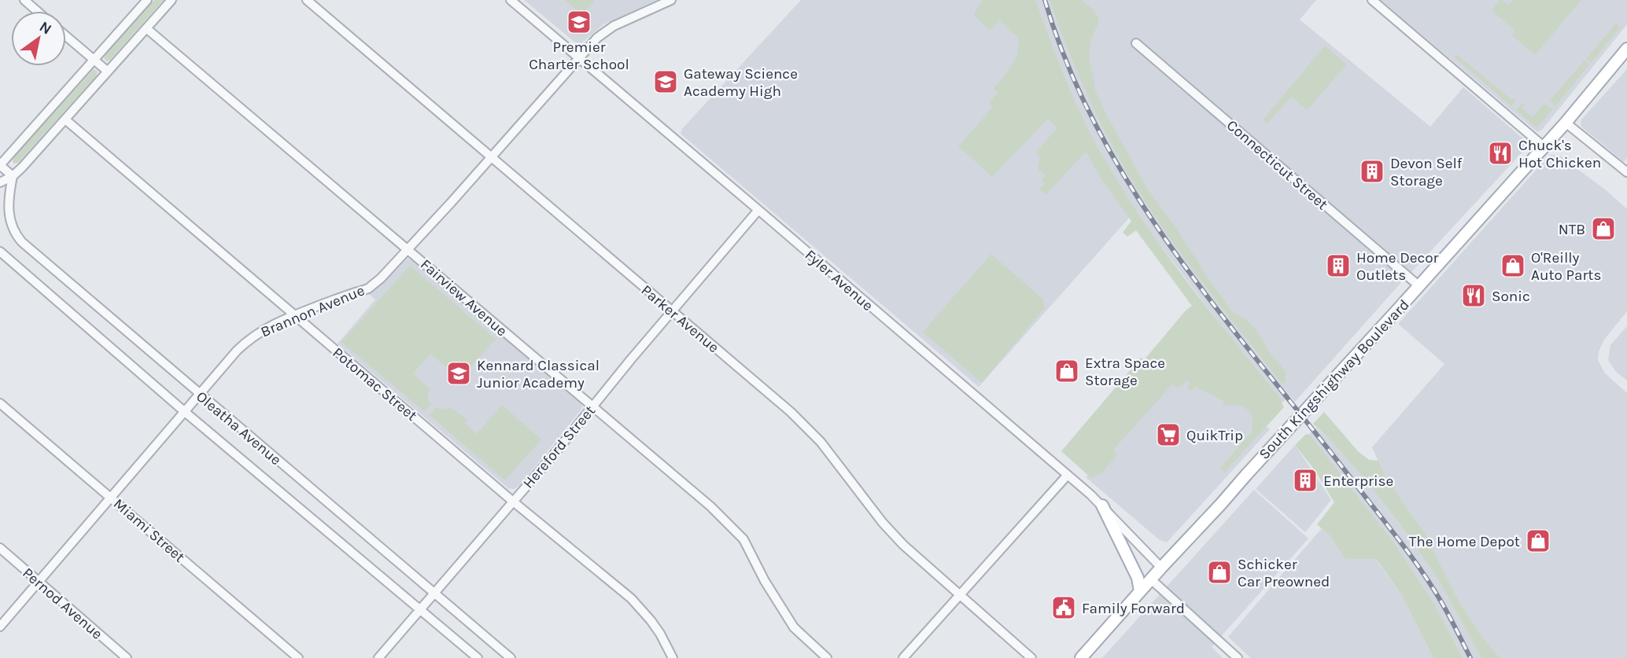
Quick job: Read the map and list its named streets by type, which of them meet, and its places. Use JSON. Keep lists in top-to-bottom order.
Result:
{
  "streets": {
    "main road": ["South Kingshighway Boulevard"],
    "street": [
      "Connecticut Street",
      "Fyler Avenue",
      "Fairview Avenue",
      "Brannon Avenue",
      "Parker Avenue",
      "Potomac Street",
      "Oleatha Avenue",
      "Hereford Street",
      "Miami Street",
      "Pernod Avenue"
    ]
  },
  "crossings": [
    ["Connecticut Street", "South Kingshighway Boulevard"],
    ["Fyler Avenue", "Brannon Avenue"],
    ["Fyler Avenue", "South Kingshighway Boulevard"],
    ["Fyler Avenue", "Hereford Street"],
    ["Fairview Avenue", "Brannon Avenue"],
    ["Fairview Avenue", "Hereford Street"],
    ["Brannon Avenue", "Parker Avenue"],
    ["Brannon Avenue", "Potomac Street"],
    ["Brannon Avenue", "Oleatha Avenue"],
    ["Brannon Avenue", "Miami Street"],
    ["Brannon Avenue", "Pernod Avenue"],
    ["Parker Avenue", "Hereford Street"],
    ["Potomac Street", "Hereford Street"],
    ["Oleatha Avenue", "Hereford Street"]
  ],
  "places": {
    "school or university": ["Premier Charter School", "Gateway Science Academy High", "Kennard Classical Junior Academy"],
    "restaurant": ["Chuck's Hot Chicken", "Sonic"],
    "building": ["Devon Self Storage", "Home Decor Outlets", "Enterprise"],
    "shop": [
      "NTB",
      "O'Reilly Auto Parts",
      "Extra Space Storage",
      "The Home Depot",
      "Schicker Car Preowned"
    ],
    "supermarket": ["QuikTrip"],
    "public building": ["Family Forward"]
  },
  "north": "top right"
}
